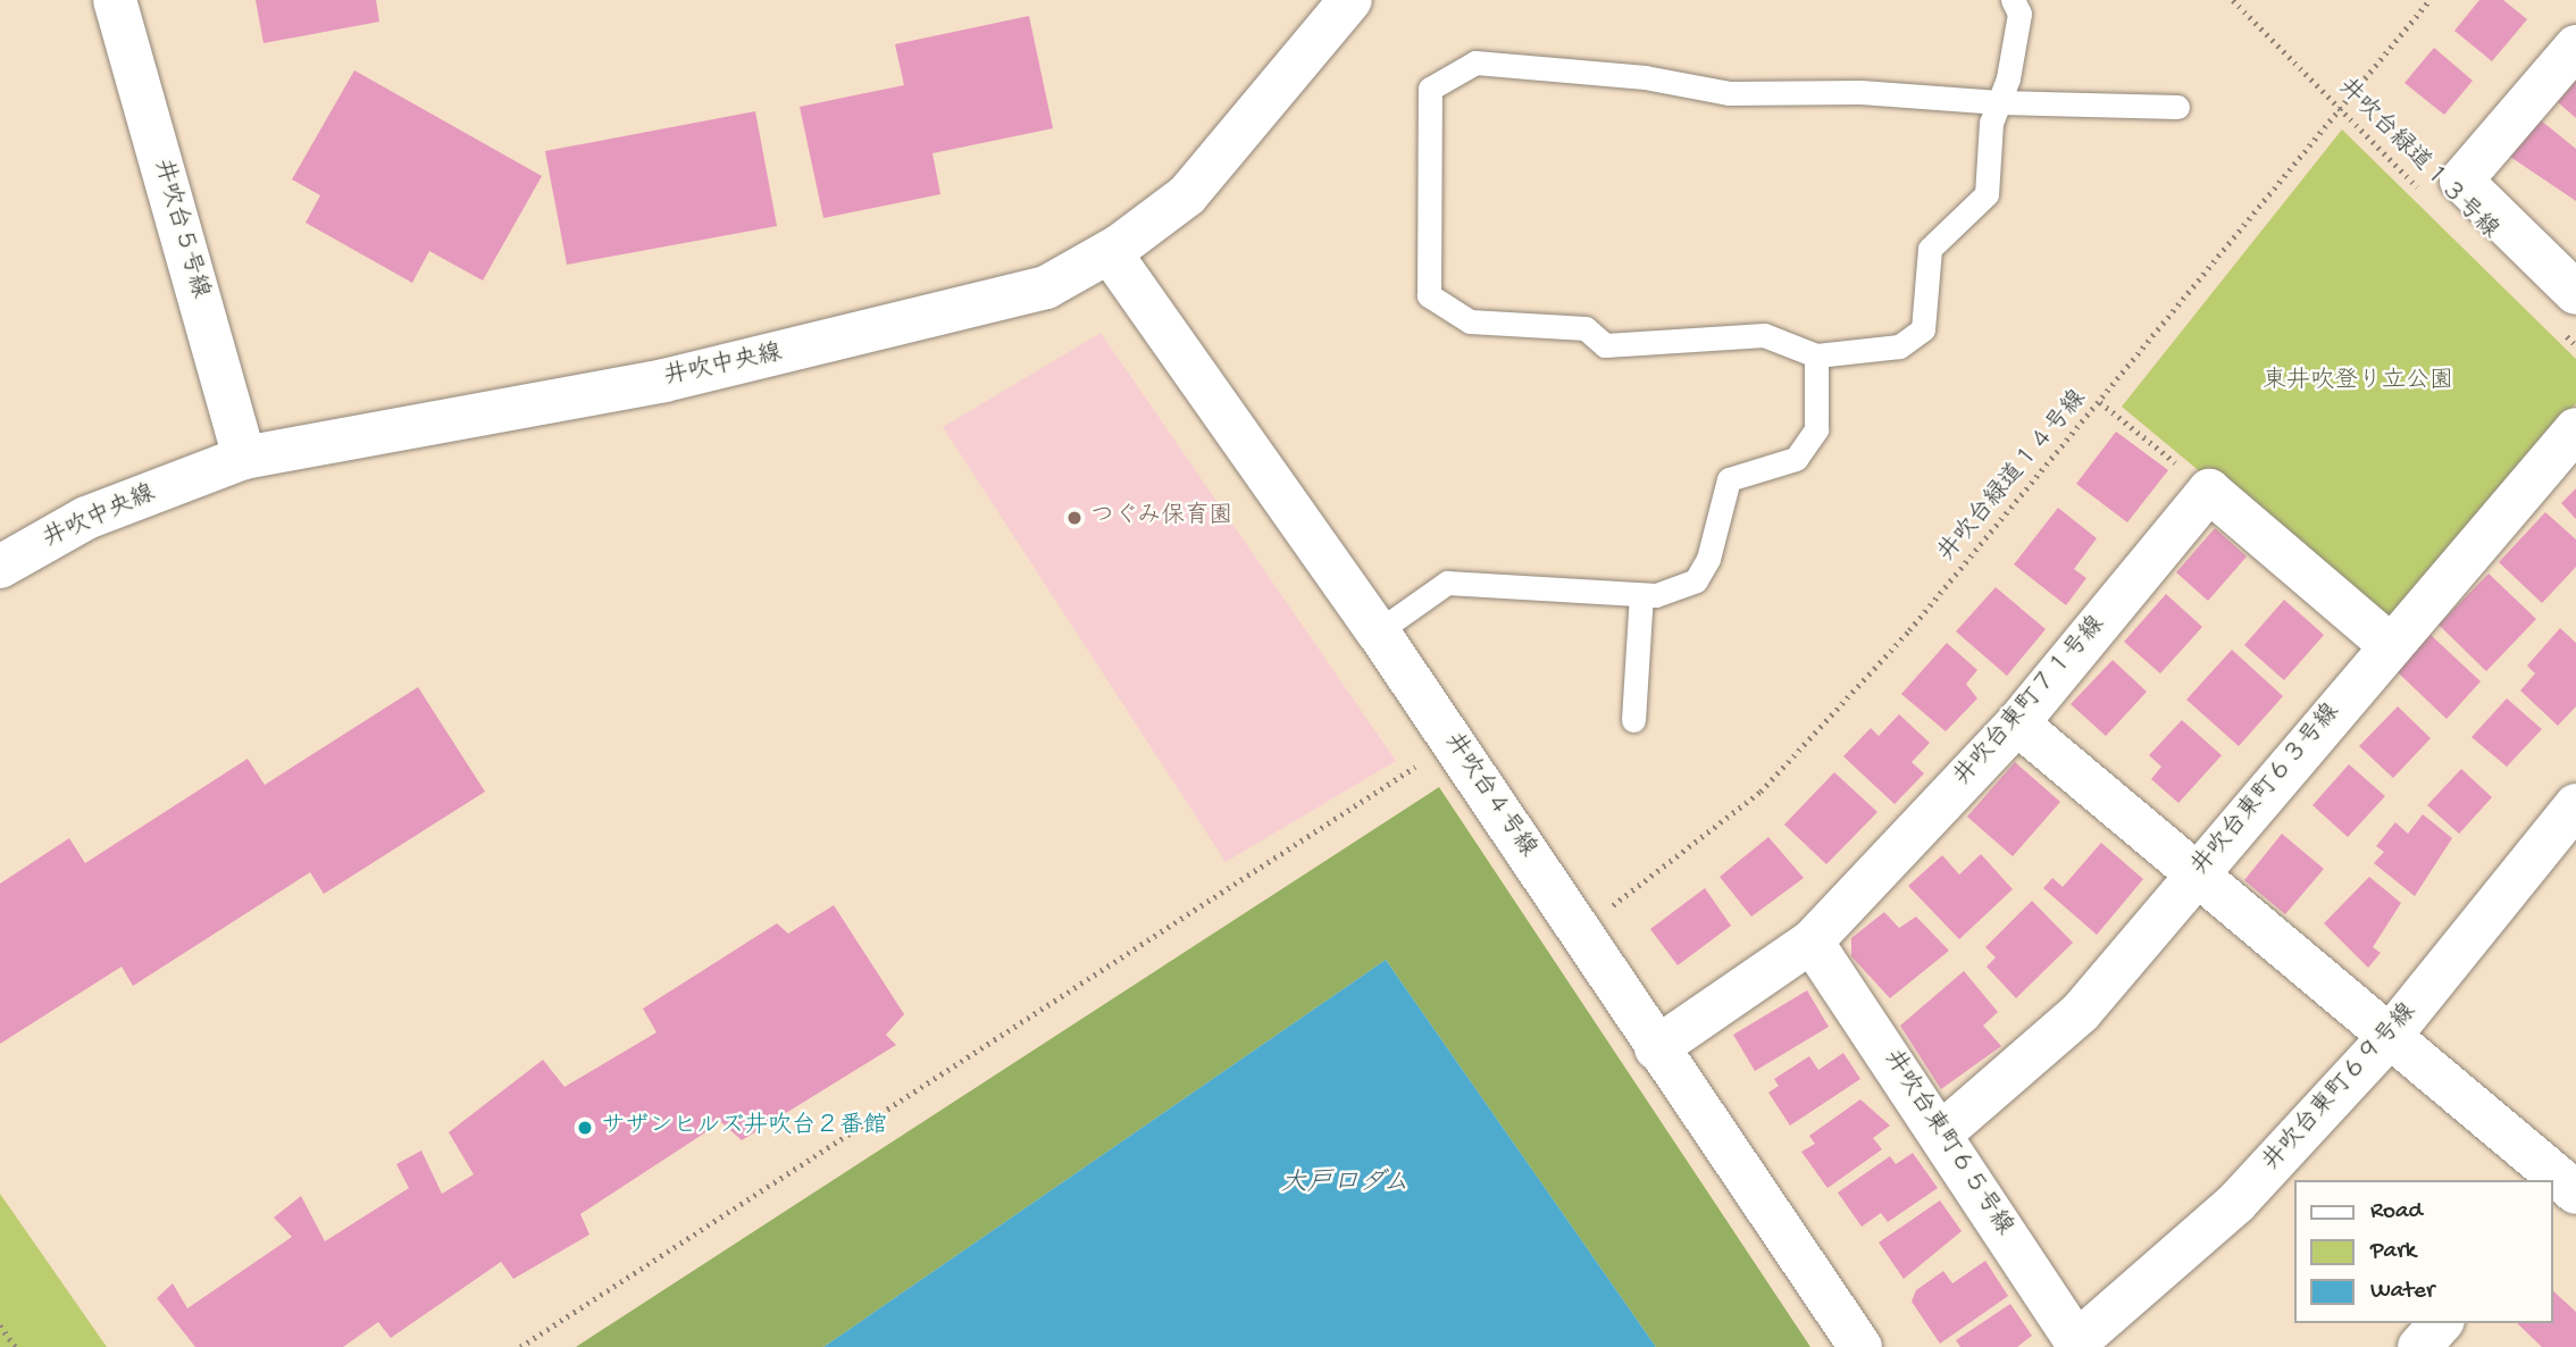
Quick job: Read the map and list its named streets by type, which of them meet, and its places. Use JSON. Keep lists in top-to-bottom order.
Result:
{
  "streets": {
    "street": [
      "井吹台５号線",
      "井吹中央線",
      "井吹台東町７１号線",
      "井吹台東町６３号線",
      "井吹台４号線",
      "井吹台東町６９号線",
      "井吹台東町６５号線"
    ],
    "path": ["井吹台緑道１３号線", "井吹台緑道１４号線"]
  },
  "crossings": [
    ["井吹台緑道１３号線", "井吹台緑道１４号線"],
    ["井吹台５号線", "井吹中央線"],
    ["井吹中央線", "井吹台４号線"],
    ["井吹台緑道１４号線", "井吹台４号線"],
    ["井吹台東町７１号線", "井吹台４号線"],
    ["井吹台東町７１号線", "井吹台東町６５号線"],
    ["井吹台東町６３号線", "井吹台東町６５号線"],
    ["井吹台東町６９号線", "井吹台東町６５号線"]
  ],
  "water": ["大戸口ダム"],
  "parks": ["東井吹登り立公園"],
  "places": ["つぐみ保育園", "サザンヒルズ井吹台２番館"],
  "legend": ["Road", "Park", "Water"]
}
